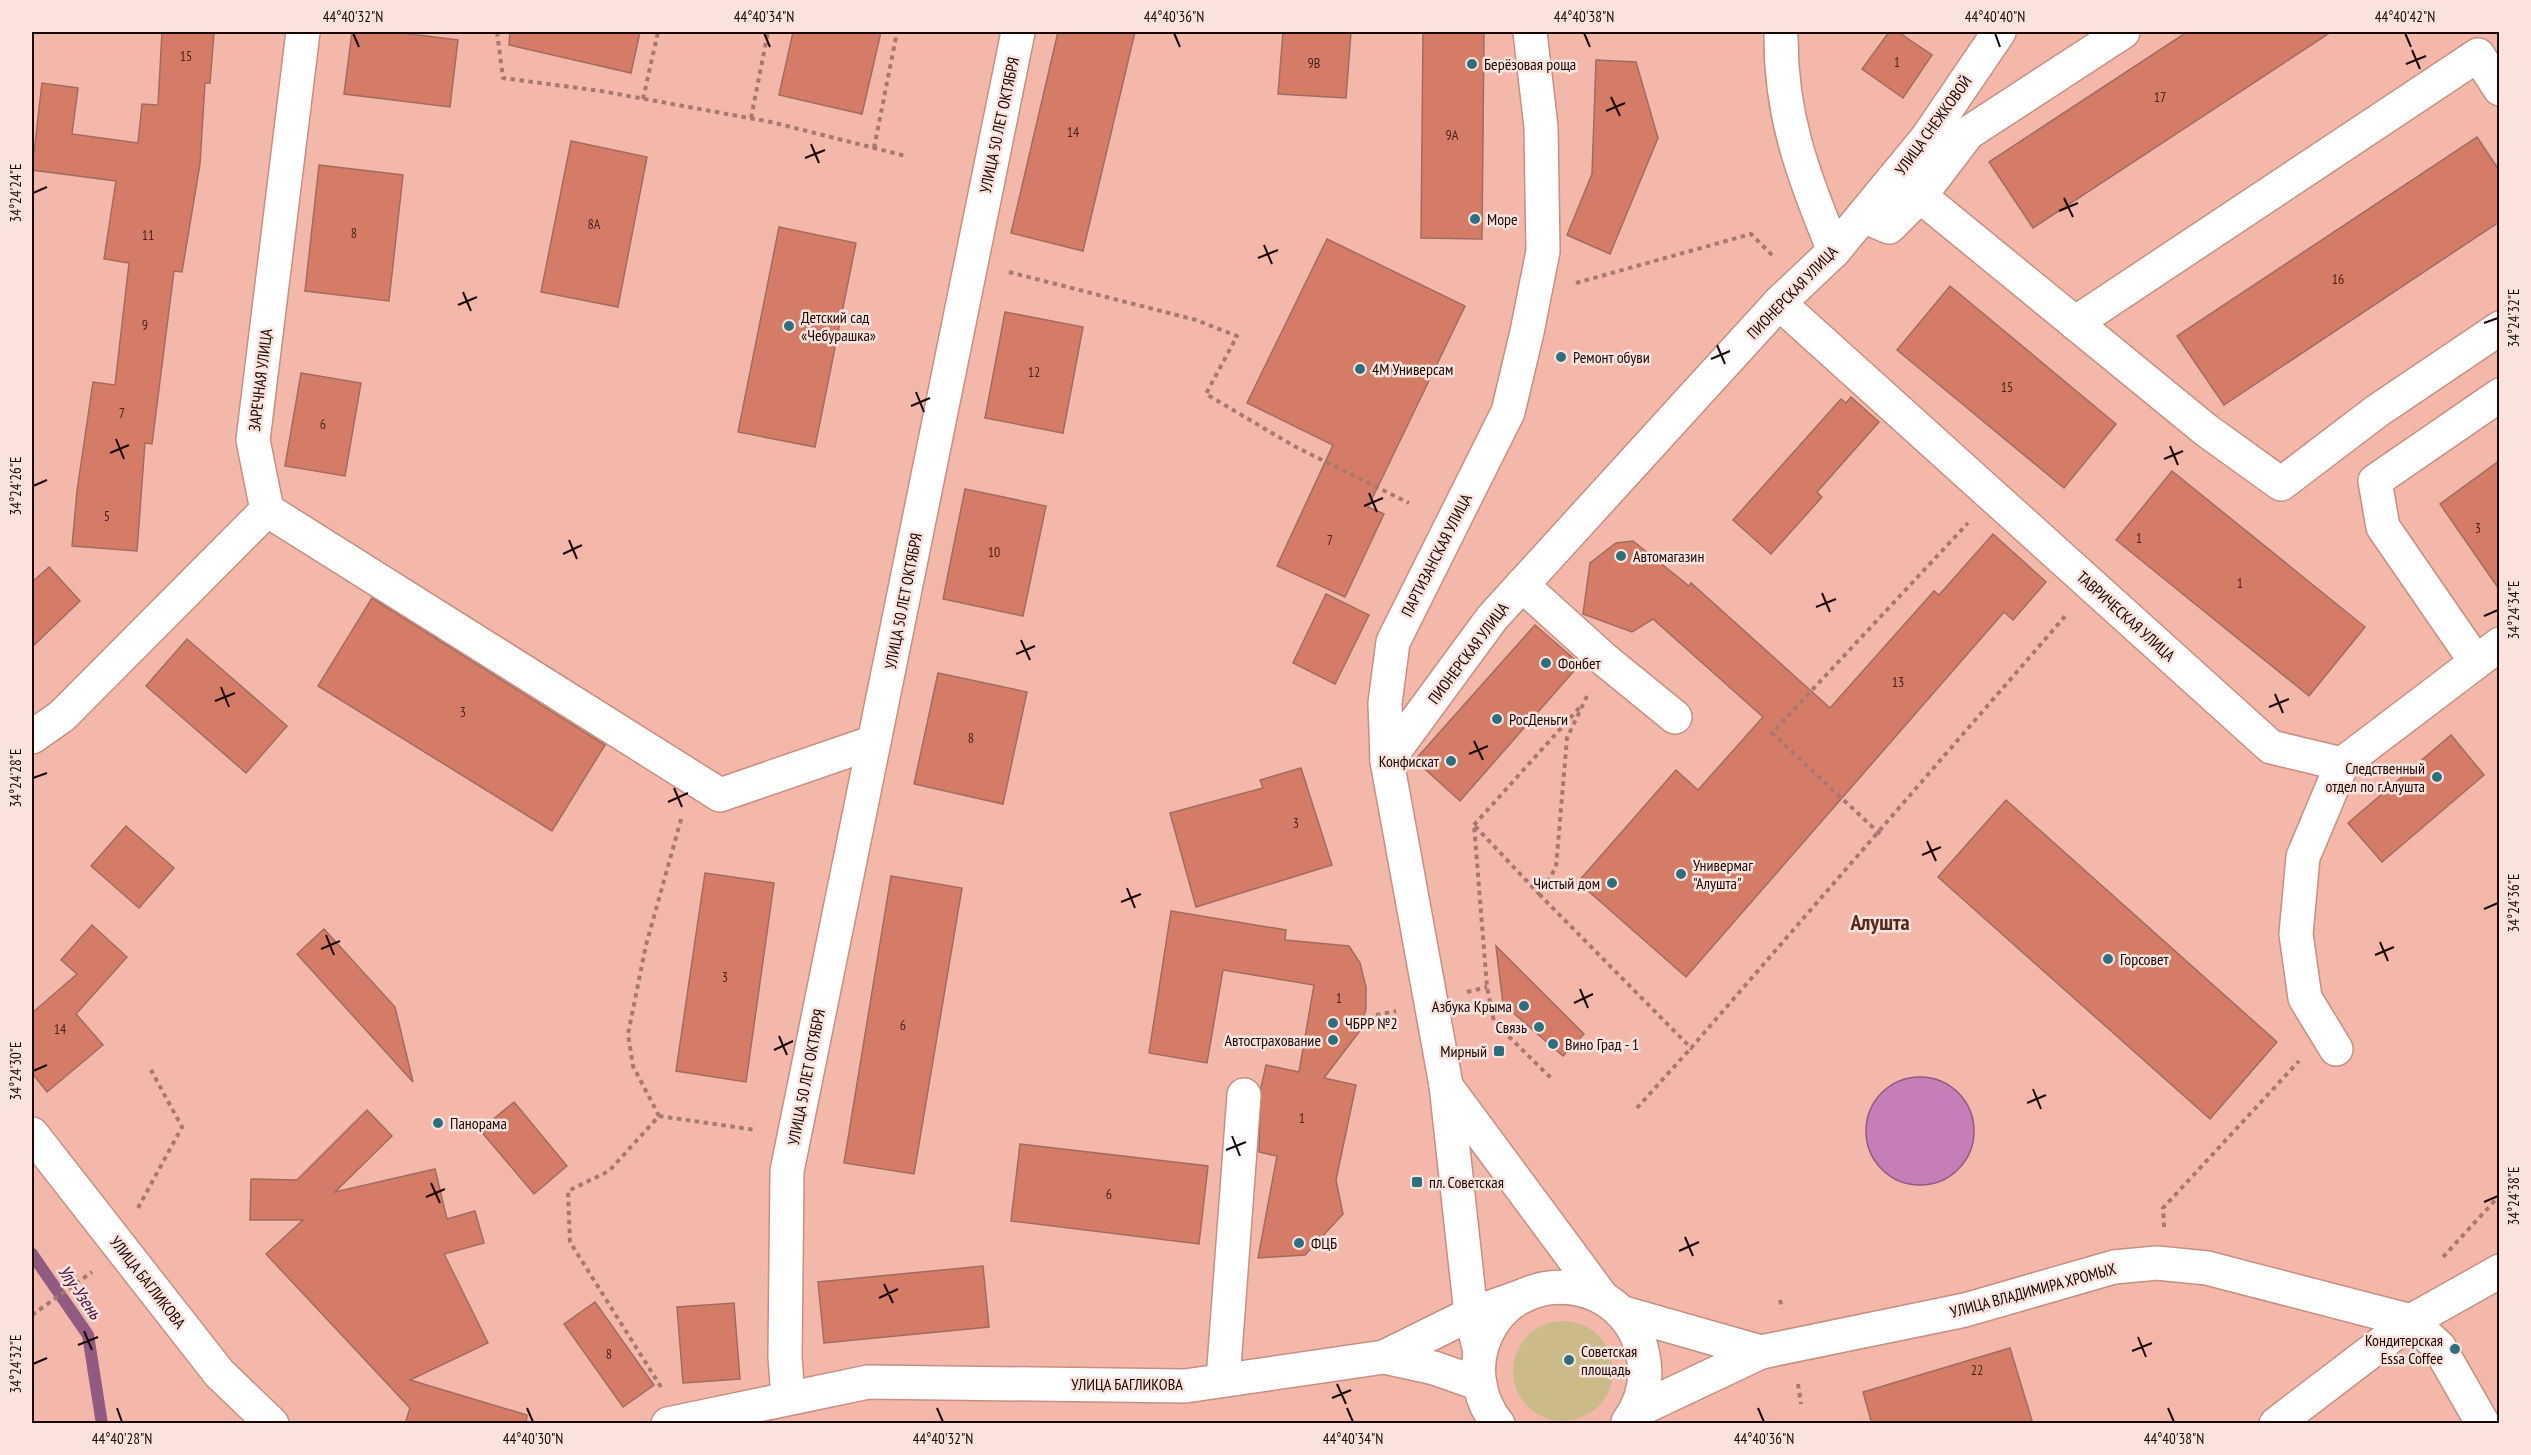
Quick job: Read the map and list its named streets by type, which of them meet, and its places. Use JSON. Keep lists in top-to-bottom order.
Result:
{
  "streets": {
    "main road": [
      "УЛИЦА 50 ЛЕТ ОКТЯБРЯ",
      "УЛИЦА СНЕЖКОВОЙ",
      "ПИОНЕРСКАЯ УЛИЦА",
      "ЗАРЕЧНАЯ УЛИЦА",
      "ПАРТИЗАНСКАЯ УЛИЦА",
      "ТАВРИЧЕСКАЯ УЛИЦА",
      "УЛИЦА БАГЛИКОВА",
      "УЛИЦА ВЛАДИМИРА ХРОМЫХ"
    ]
  },
  "crossings": [
    ["УЛИЦА 50 ЛЕТ ОКТЯБРЯ", "УЛИЦА БАГЛИКОВА"],
    ["УЛИЦА СНЕЖКОВОЙ", "ПИОНЕРСКАЯ УЛИЦА"],
    ["ПИОНЕРСКАЯ УЛИЦА", "ПАРТИЗАНСКАЯ УЛИЦА"],
    ["ПИОНЕРСКАЯ УЛИЦА", "ТАВРИЧЕСКАЯ УЛИЦА"]
  ],
  "districts": ["Алушта"],
  "water": ["Улу-Узень"],
  "places": {
    "other": [
      "Берёзовая роща",
      "Море",
      "Детский сад «Чебурашка»",
      "Ремонт обуви",
      "4М Универсам",
      "Автомагазин",
      "Фонбет",
      "РосДеньги",
      "Конфискат",
      "Следственный отдел по г.Алушта",
      "Универмаг \"Алушта\"",
      "Чистый дом",
      "Горсовет",
      "Азбука Крыма",
      "ЧБРР №2",
      "Связь",
      "Автострахование",
      "Вино Град - 1",
      "Панорама",
      "ФЦБ",
      "Кондитерская Essa Coffee",
      "Советская площадь"
    ],
    "transit": ["Мирный", "пл. Советская"]
  },
  "house_numbers": [
    "15",
    "1",
    "9В",
    "17",
    "14",
    "9А",
    "8А",
    "8",
    "11",
    "16",
    "9",
    "12",
    "15",
    "7",
    "6",
    "5",
    "3",
    "1",
    "7",
    "10",
    "1",
    "13",
    "3",
    "8",
    "3",
    "3",
    "1",
    "6",
    "14",
    "1",
    "6",
    "8",
    "22"
  ],
  "coordinates": [
    "44°40'32\"N",
    "44°40'34\"N",
    "44°40'36\"N",
    "44°40'38\"N",
    "44°40'40\"N",
    "44°40'42\"N",
    "34°24'24\"E",
    "34°24'32\"E",
    "34°24'26\"E",
    "34°24'34\"E",
    "34°24'28\"E",
    "34°24'36\"E",
    "34°24'30\"E",
    "34°24'38\"E",
    "44°40'28\"N",
    "44°40'30\"N"
  ]
}
